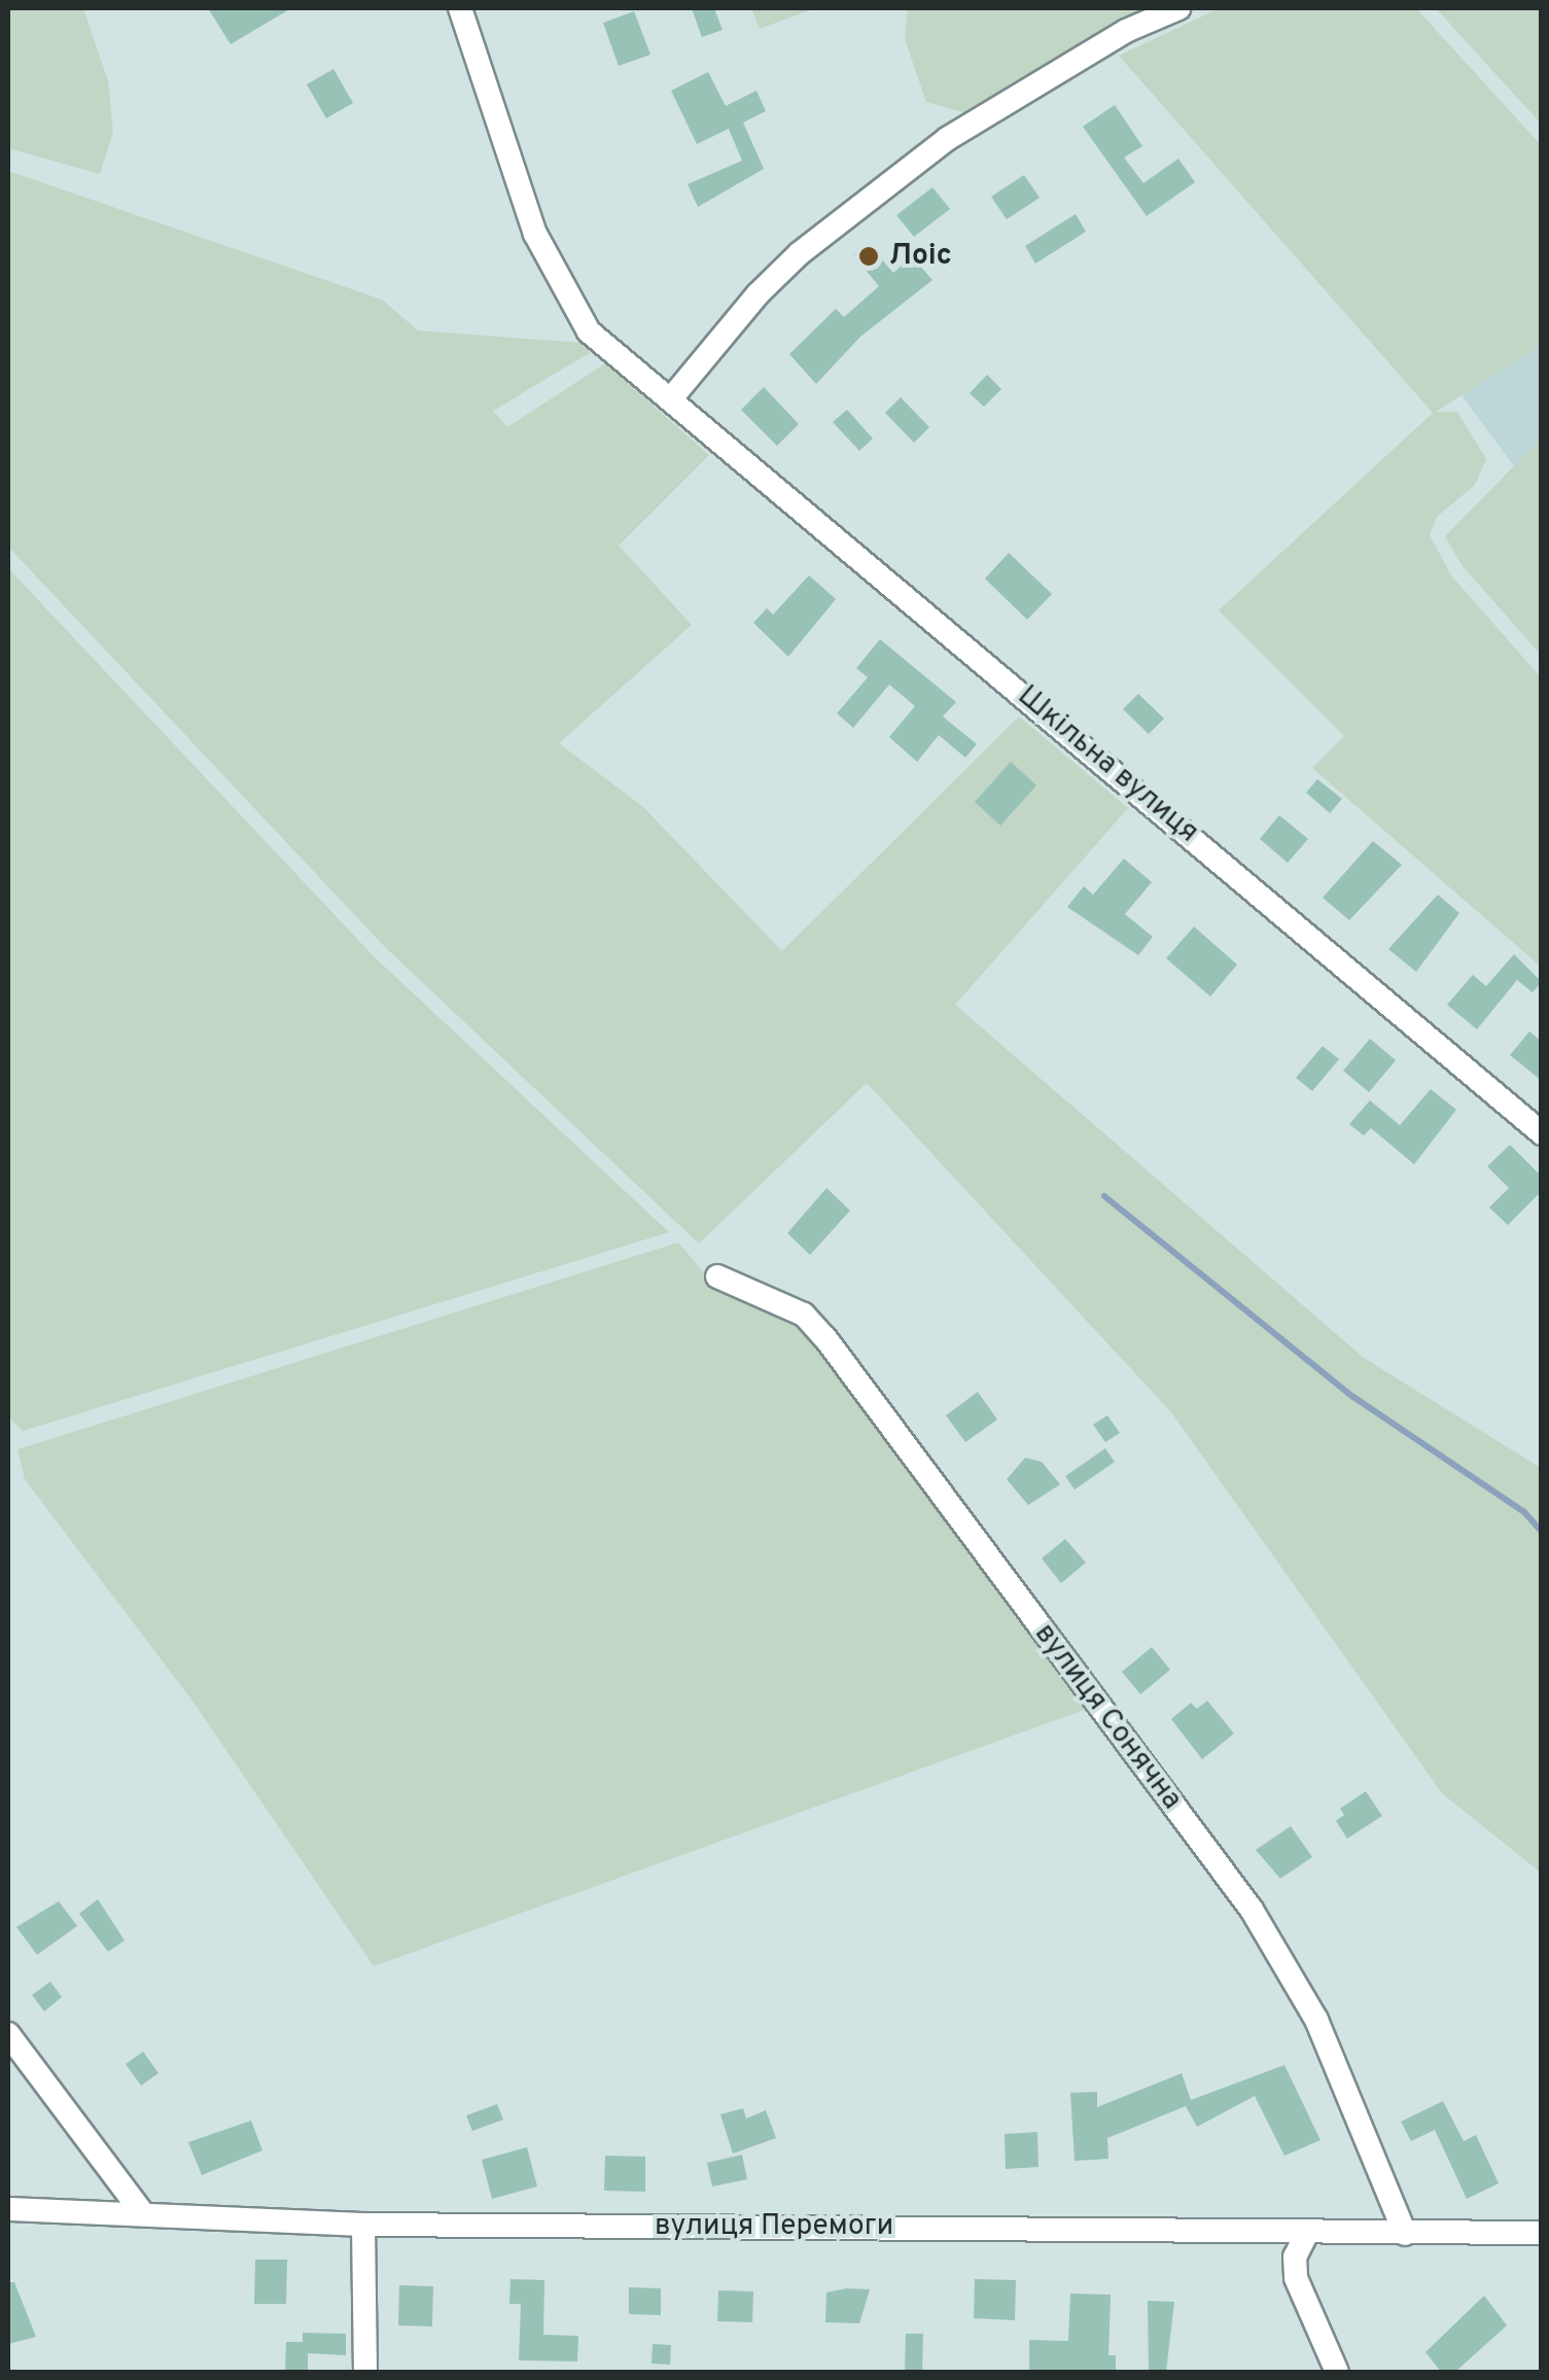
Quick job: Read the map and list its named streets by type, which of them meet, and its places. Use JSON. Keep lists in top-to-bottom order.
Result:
{
  "streets": {
    "street": ["Шкільна вулиця", "вулиця Сонячна", "вулиця Перемоги"]
  },
  "crossings": [
    ["вулиця Сонячна", "вулиця Перемоги"]
  ],
  "places": ["Лоіс"]
}
